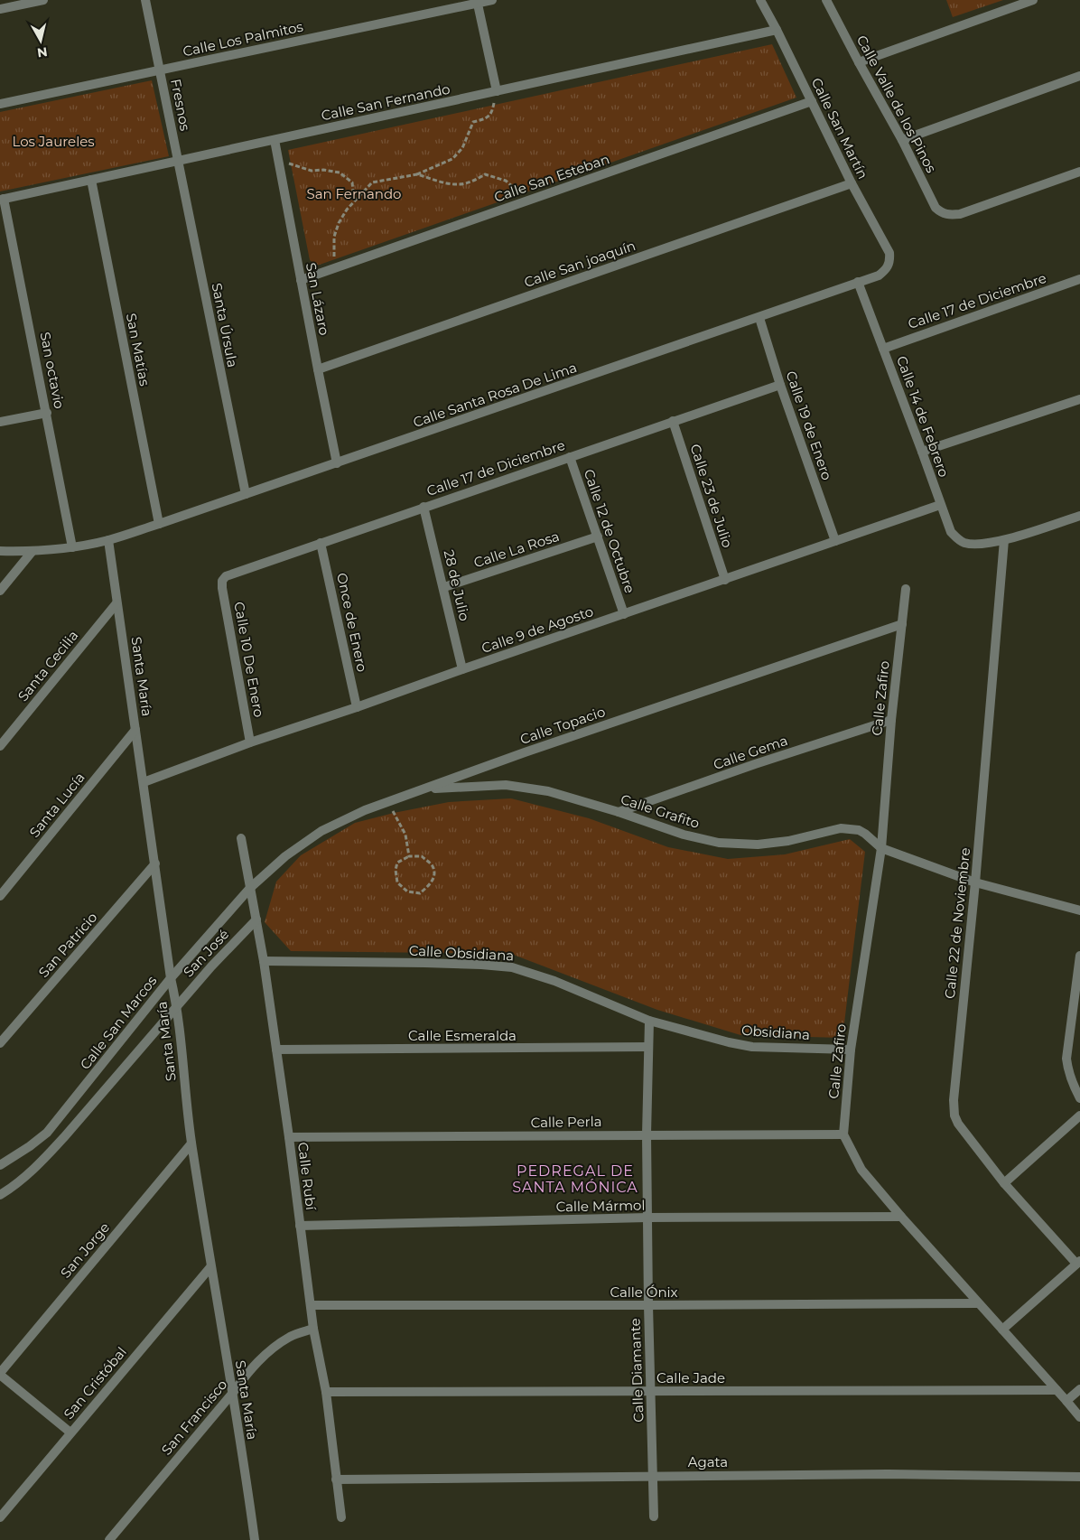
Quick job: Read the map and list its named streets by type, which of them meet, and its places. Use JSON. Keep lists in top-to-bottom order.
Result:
{
  "streets": {
    "street": [
      "Calle Los Palmitos",
      "Calle San Fernando",
      "Calle Valle de los Pinos",
      "Fresnos",
      "Calle San Martín",
      "Calle San Esteban",
      "Calle San joaquín",
      "San Lázaro",
      "Calle 17 de Diciembre",
      "Santa Úrsula",
      "San Matías",
      "San octavio",
      "Calle Santa Rosa De Lima",
      "Calle 14 de Febrero",
      "Calle 19 de Enero",
      "Calle 23 de Julio",
      "Calle 12 de Octubre",
      "Calle La Rosa",
      "28 de Julio",
      "Once de Enero",
      "Calle 9 de Agosto",
      "Calle 10 De Enero",
      "Santa Cecilia",
      "Santa María",
      "Calle Zafiro",
      "Calle Topacio",
      "Calle Gema",
      "Santa Lucía",
      "Calle Grafito",
      "Calle 22 de Noviembre",
      "San Patricio",
      "San José",
      "Calle Obsidiana",
      "Calle San Marcos",
      "Obsidiana",
      "Calle Esmeralda",
      "Calle Perla",
      "Calle Rubí",
      "Calle Mármol",
      "San Jorge",
      "Calle Ónix",
      "Calle Diamante",
      "Calle Jade",
      "San Cristóbal",
      "San Francisco",
      "Agata"
    ]
  },
  "crossings": [
    ["Calle Los Palmitos", "Fresnos"],
    ["Calle San Fernando", "Fresnos"],
    ["Calle San Fernando", "Calle San Martín"],
    ["Calle San Fernando", "San Lázaro"],
    ["Calle San Fernando", "Santa Úrsula"],
    ["Calle San Fernando", "San Matías"],
    ["Calle San Fernando", "San octavio"],
    ["Fresnos", "Santa Úrsula"],
    ["Calle San Martín", "Calle San Esteban"],
    ["Calle San Martín", "Calle San joaquín"],
    ["Calle San Martín", "Calle Santa Rosa De Lima"],
    ["Calle San Esteban", "San Lázaro"],
    ["Calle San joaquín", "San Lázaro"],
    ["San Lázaro", "Calle Santa Rosa De Lima"],
    ["Calle 17 de Diciembre", "Calle 14 de Febrero"],
    ["Calle 17 de Diciembre", "Calle 19 de Enero"],
    ["Calle 17 de Diciembre", "Calle 23 de Julio"],
    ["Calle 17 de Diciembre", "Calle 12 de Octubre"],
    ["Calle 17 de Diciembre", "28 de Julio"],
    ["Calle 17 de Diciembre", "Once de Enero"],
    ["Calle 17 de Diciembre", "Calle 10 De Enero"],
    ["Santa Úrsula", "Calle Santa Rosa De Lima"],
    ["San Matías", "Calle Santa Rosa De Lima"],
    ["San octavio", "Calle Santa Rosa De Lima"],
    ["Calle Santa Rosa De Lima", "Calle 14 de Febrero"],
    ["Calle Santa Rosa De Lima", "Calle 19 de Enero"],
    ["Calle Santa Rosa De Lima", "Santa María"],
    ["Calle 14 de Febrero", "Calle 9 de Agosto"],
    ["Calle 14 de Febrero", "Calle 22 de Noviembre"],
    ["Calle 19 de Enero", "Calle 9 de Agosto"],
    ["Calle 23 de Julio", "Calle 9 de Agosto"],
    ["Calle 12 de Octubre", "Calle La Rosa"],
    ["Calle 12 de Octubre", "Calle 9 de Agosto"],
    ["Calle La Rosa", "28 de Julio"],
    ["28 de Julio", "Calle 9 de Agosto"],
    ["Once de Enero", "Calle 9 de Agosto"],
    ["Calle 9 de Agosto", "Calle 10 De Enero"],
    ["Calle 9 de Agosto", "Santa María"],
    ["Santa Cecilia", "Santa María"],
    ["Santa María", "Santa Lucía"],
    ["Santa María", "San Patricio"],
    ["Santa María", "San José"],
    ["Santa María", "Calle San Marcos"],
    ["Santa María", "San Jorge"],
    ["Santa María", "San Cristóbal"],
    ["Santa María", "San Francisco"],
    ["Calle Zafiro", "Calle Topacio"],
    ["Calle Zafiro", "Calle Gema"],
    ["Calle Zafiro", "Calle Grafito"],
    ["Calle Zafiro", "Obsidiana"],
    ["Calle Zafiro", "Calle Perla"],
    ["Calle Topacio", "Calle Grafito"],
    ["Calle Topacio", "Calle San Marcos"],
    ["Calle Topacio", "Calle Rubí"],
    ["Calle Gema", "Calle Grafito"],
    ["San José", "Calle Rubí"],
    ["Calle Obsidiana", "Obsidiana"],
    ["Calle Obsidiana", "Calle Rubí"],
    ["Calle Obsidiana", "Calle Diamante"],
    ["Calle San Marcos", "Calle Rubí"],
    ["Obsidiana", "Calle Diamante"],
    ["Calle Esmeralda", "Calle Rubí"],
    ["Calle Esmeralda", "Calle Diamante"],
    ["Calle Perla", "Calle Rubí"],
    ["Calle Perla", "Calle Diamante"],
    ["Calle Rubí", "Calle Mármol"],
    ["Calle Rubí", "Calle Ónix"],
    ["Calle Rubí", "Calle Jade"],
    ["Calle Rubí", "San Francisco"],
    ["Calle Rubí", "Agata"],
    ["Calle Mármol", "Calle Diamante"],
    ["Calle Ónix", "Calle Diamante"],
    ["Calle Diamante", "Calle Jade"],
    ["Calle Diamante", "Agata"]
  ],
  "districts": ["PEDREGAL DE SANTA MÓNICA"],
  "parks": ["Los Jaureles", "San Fernando"],
  "north": "bottom"
}
